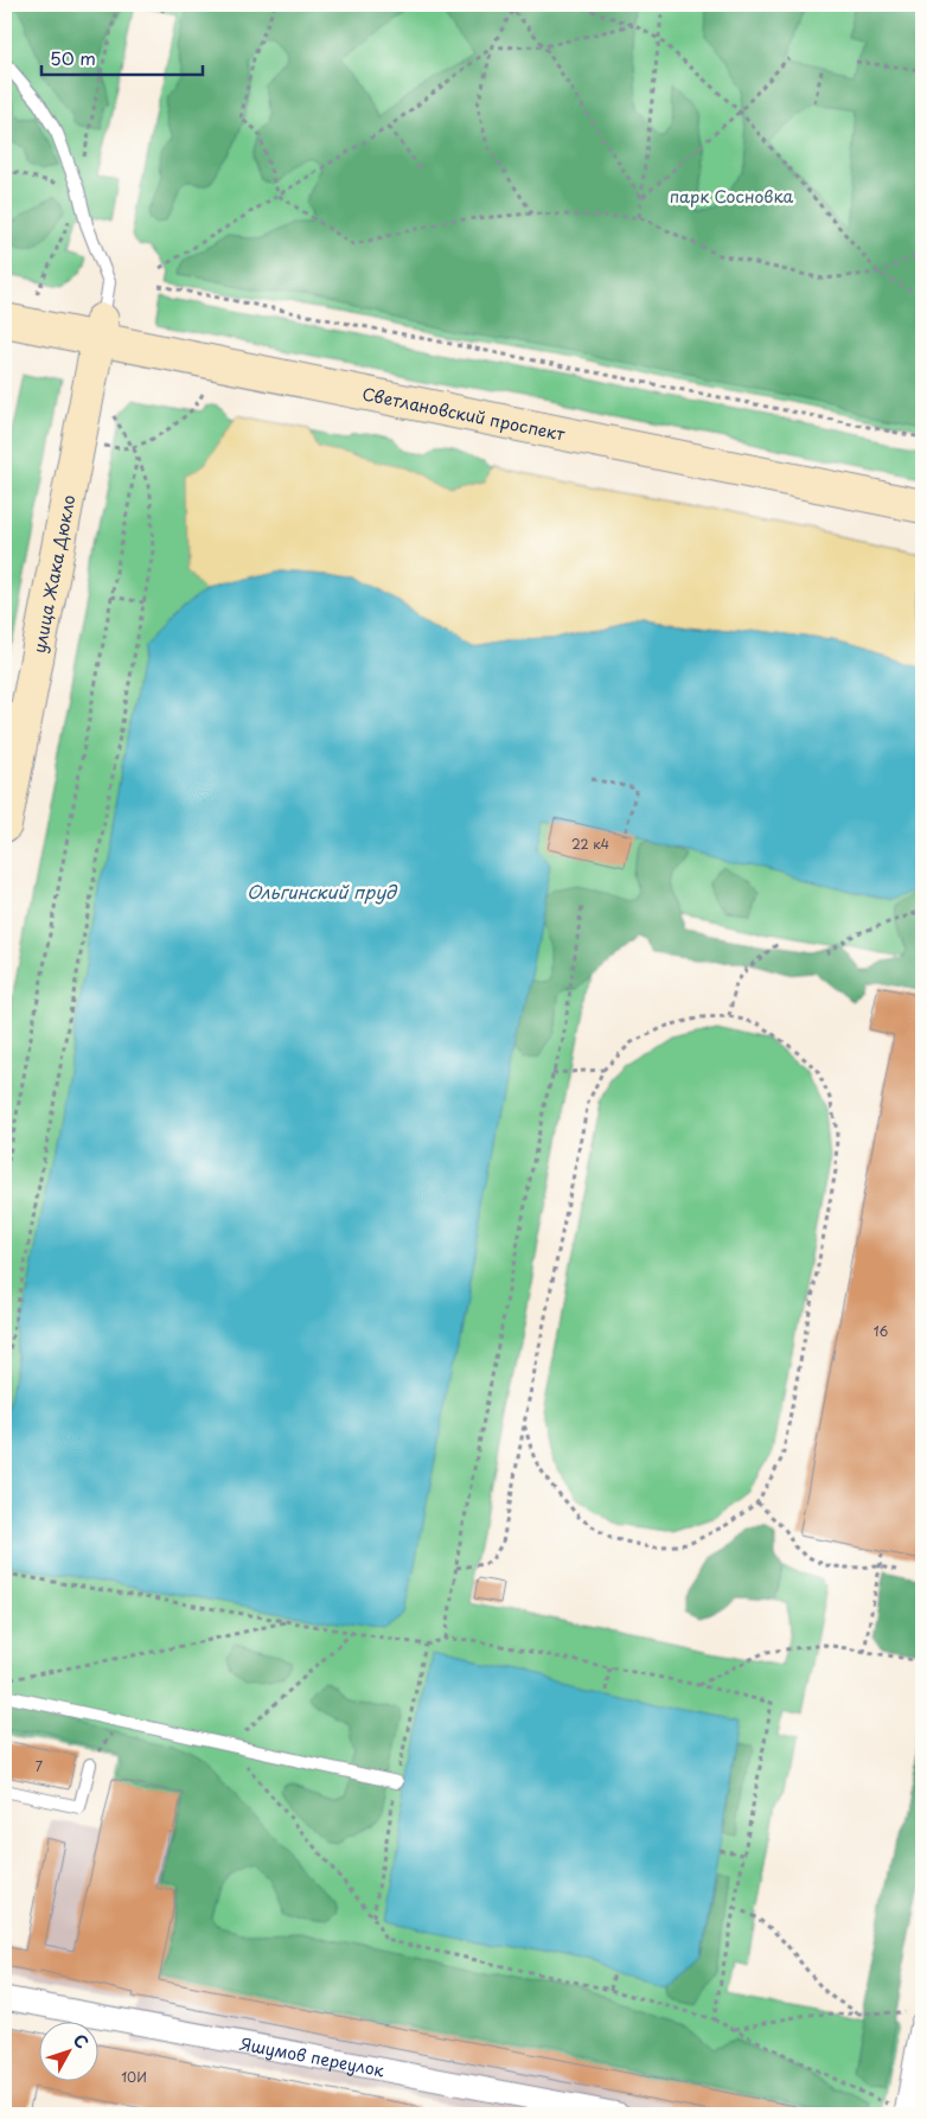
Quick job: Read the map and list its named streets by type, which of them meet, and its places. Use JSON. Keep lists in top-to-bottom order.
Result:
{
  "streets": {
    "main road": ["Светлановский проспект", "улица Жака Дюкло"],
    "street": ["Яшумов переулок"]
  },
  "crossings": [
    ["Светлановский проспект", "улица Жака Дюкло"]
  ],
  "water": ["Ольгинский пруд"],
  "parks": ["парк Сосновка"],
  "house_numbers": [
    "22 к4",
    "16",
    "7",
    "10И"
  ],
  "scale_bar": "50 m",
  "north": "top right"
}
